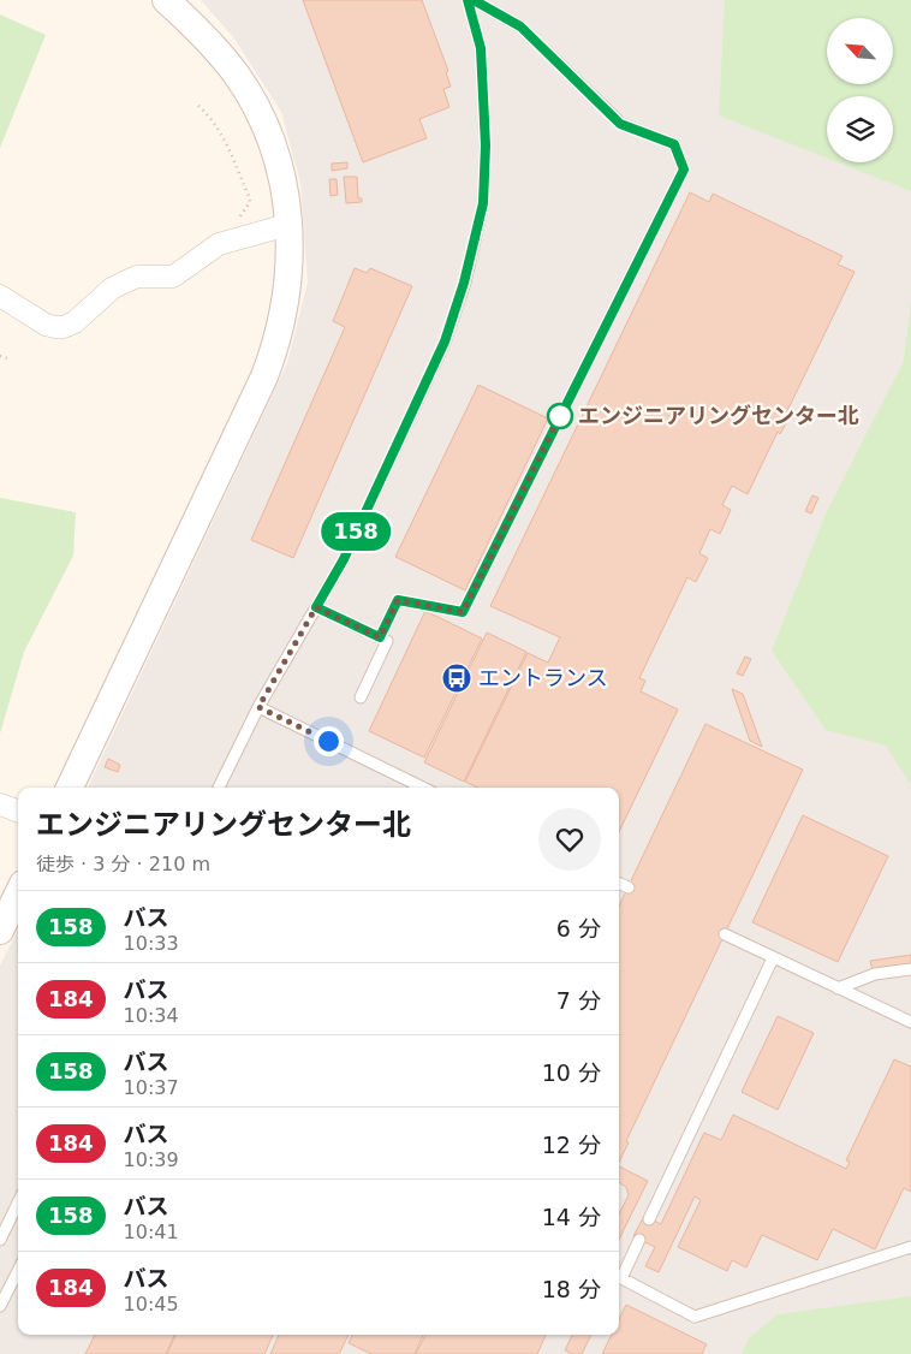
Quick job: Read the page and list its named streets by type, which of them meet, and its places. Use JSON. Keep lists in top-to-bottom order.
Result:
{
  "places": {
    "other": ["エンジニアリングセンター北"],
    "bus stop": ["エントランス"]
  },
  "lines": ["bus line 158"],
  "north": "top left",
  "page": {
    "on_map": "158",
    "heading": ["エンジニアリングセンター北", "徒歩 · 3 分 · 210 m"],
    "list": [
      {
        "mark": "158",
        "name": "バス",
        "note": "10:33",
        "value": "6 分"
      },
      {
        "mark": "184",
        "name": "バス",
        "note": "10:34",
        "value": "7 分"
      },
      {
        "mark": "158",
        "name": "バス",
        "note": "10:37",
        "value": "10 分"
      },
      {
        "mark": "184",
        "name": "バス",
        "note": "10:39",
        "value": "12 分"
      },
      {
        "mark": "158",
        "name": "バス",
        "note": "10:41",
        "value": "14 分"
      },
      {
        "mark": "184",
        "name": "バス",
        "note": "10:45",
        "value": "18 分"
      }
    ]
  }
}
